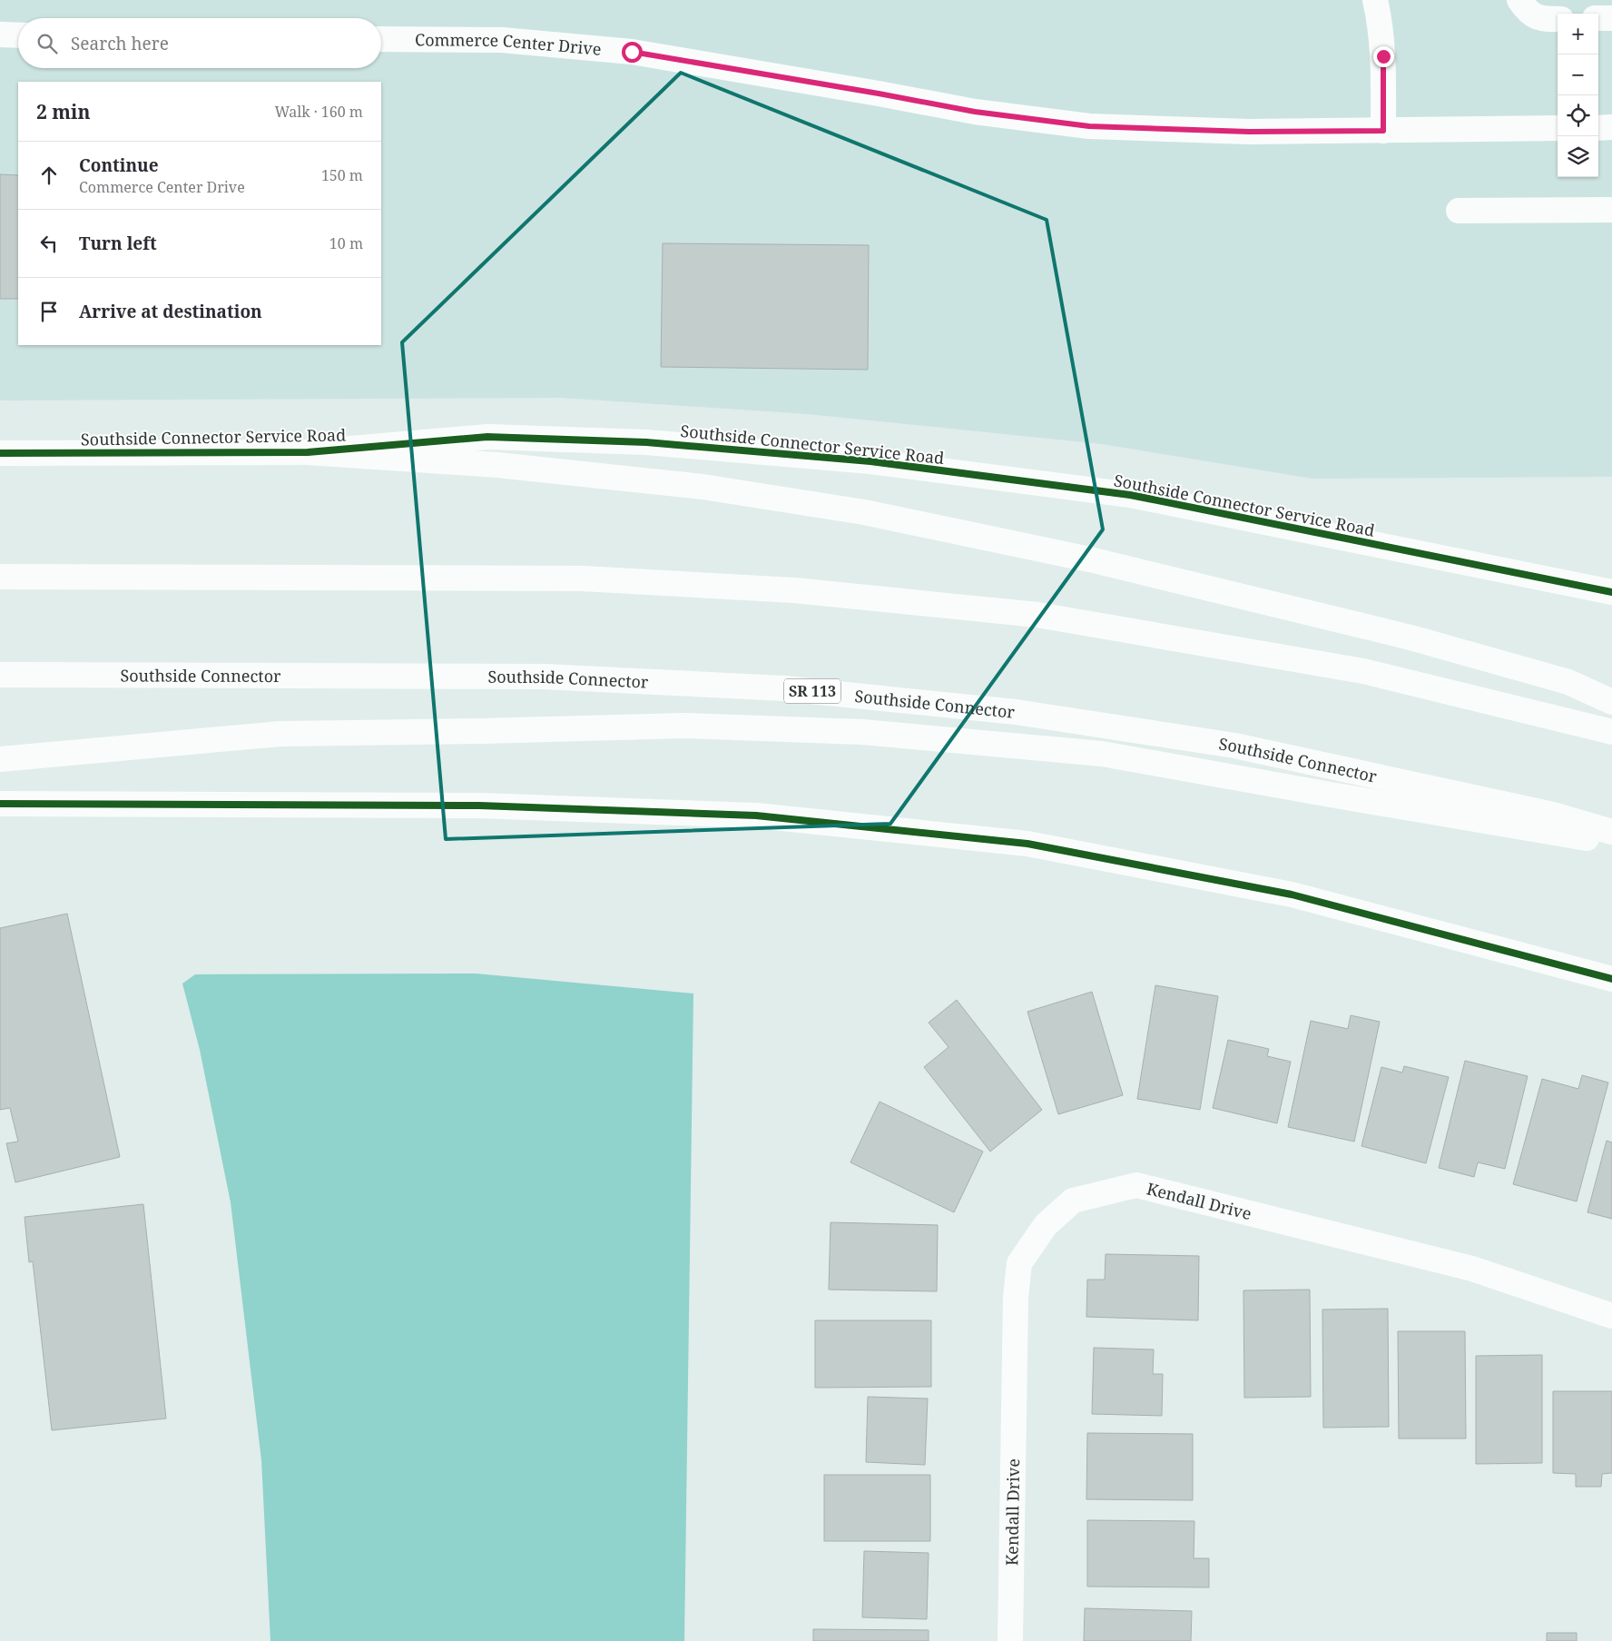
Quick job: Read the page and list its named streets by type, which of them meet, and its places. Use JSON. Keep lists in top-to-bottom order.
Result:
{
  "streets": {
    "main road": [
      "Commerce Center Drive",
      "Southside Connector Service Road",
      "Southside Connector",
      "SR 113",
      "Kendall Drive"
    ]
  },
  "page": {
    "map_buttons": ["+", "−"],
    "search": "Search here",
    "heading": ["2 min", "Walk · 160 m"],
    "list": [
      ["Continue", "Commerce Center Drive", "150 m"],
      ["Turn left", "10 m"],
      "Arrive at destination"
    ]
  }
}
